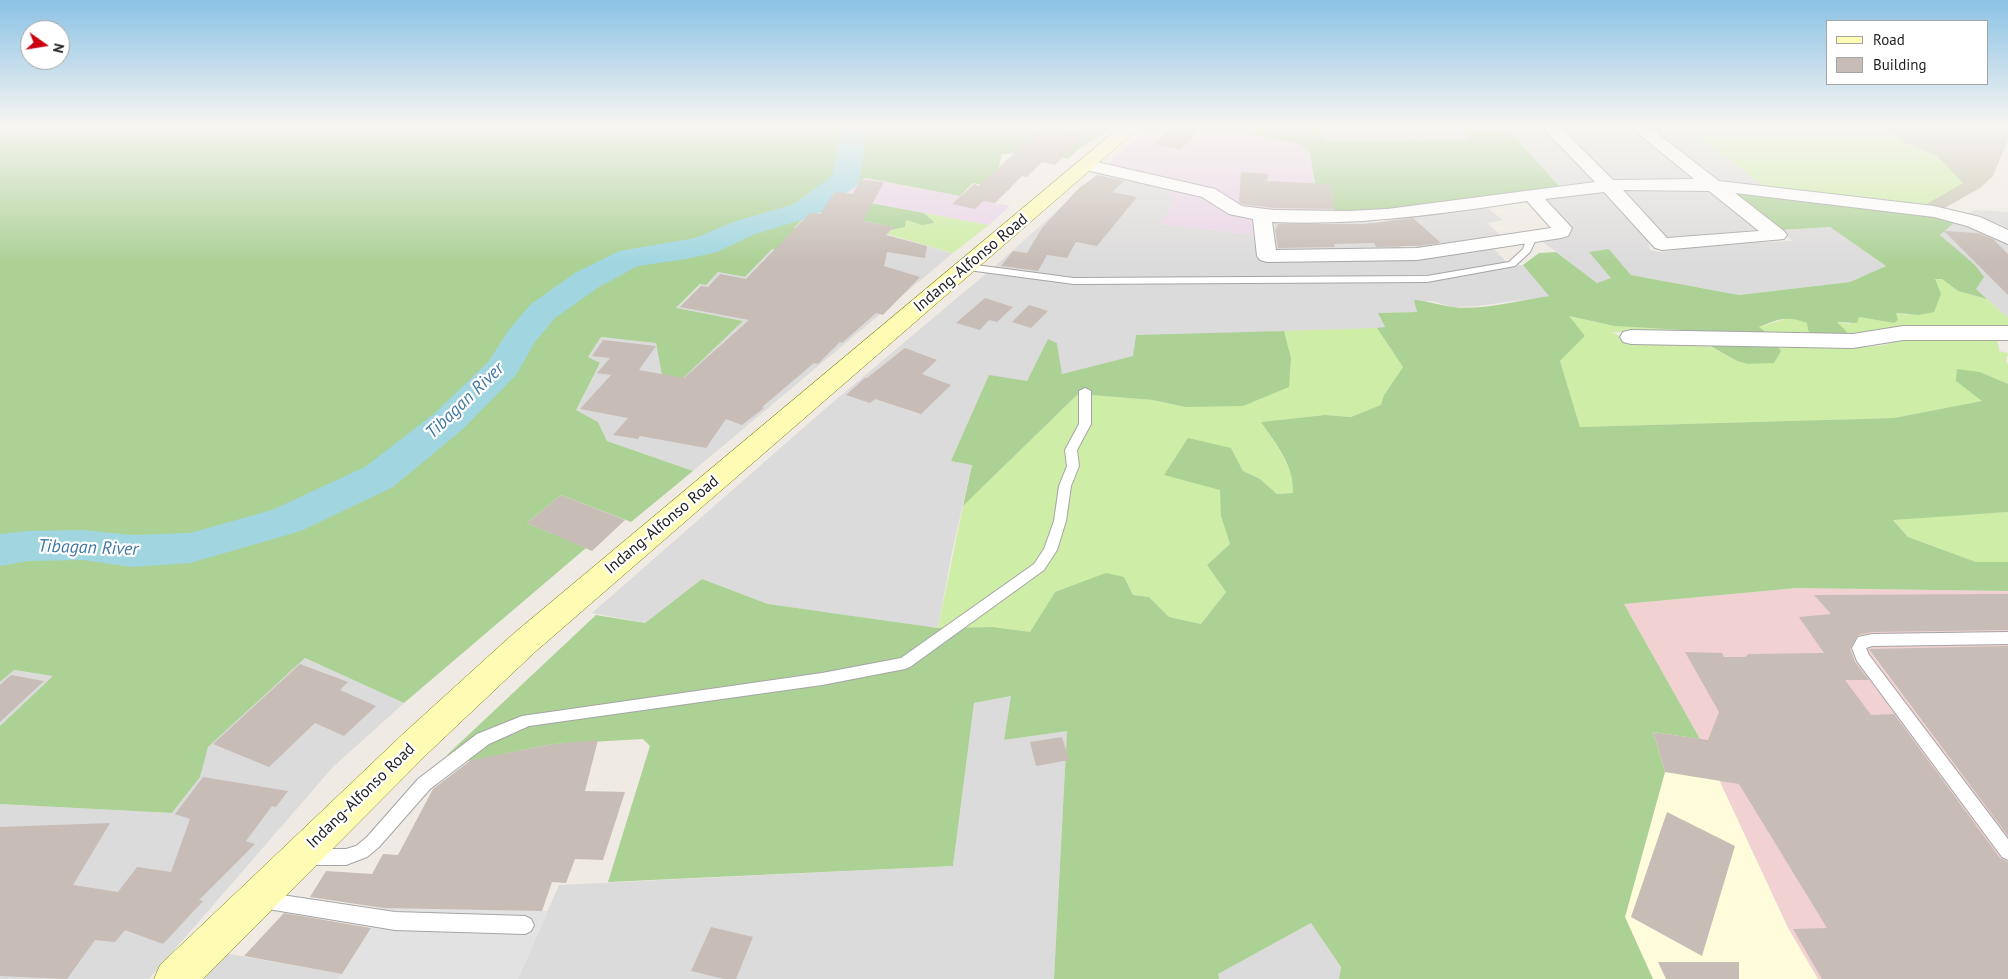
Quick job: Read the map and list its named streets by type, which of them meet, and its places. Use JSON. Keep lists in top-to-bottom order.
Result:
{
  "streets": {
    "main road": ["Indang-Alfonso Road"]
  },
  "water": ["Tibagan River"],
  "legend": ["Road", "Building"],
  "north": "right"
}
